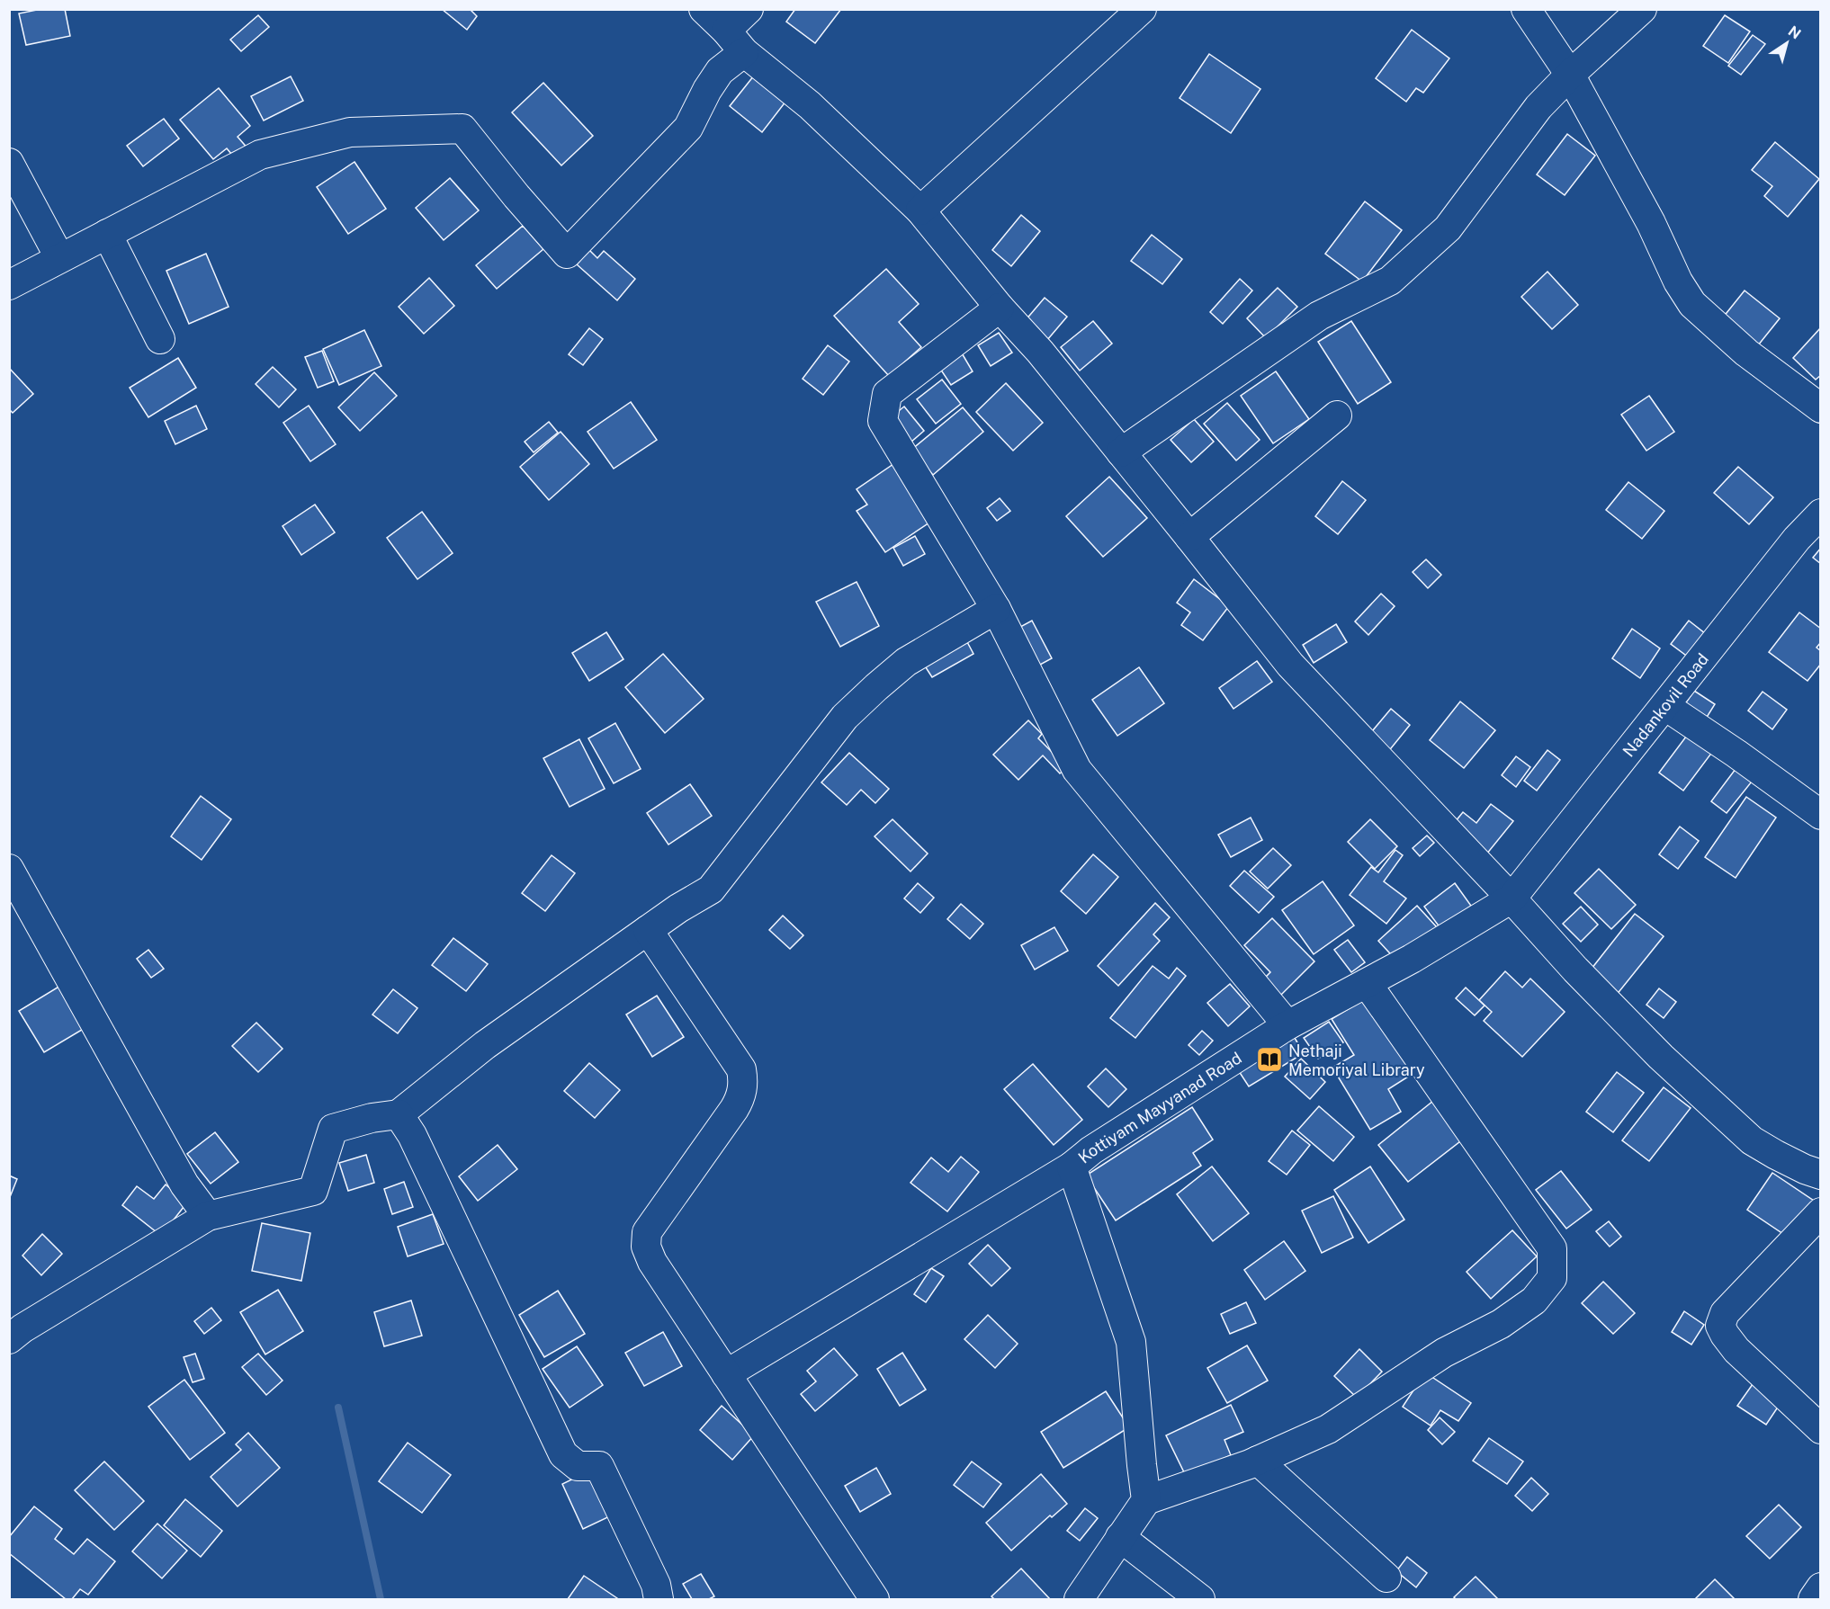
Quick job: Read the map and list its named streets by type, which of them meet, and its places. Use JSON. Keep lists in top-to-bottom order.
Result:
{
  "streets": {
    "street": ["Nadankovil Road", "Kottiyam Mayyanad Road"]
  },
  "crossings": [
    ["Nadankovil Road", "Kottiyam Mayyanad Road"]
  ],
  "places": {
    "library": ["Nethaji Memoriyal Library"]
  },
  "north": "top right"
}
